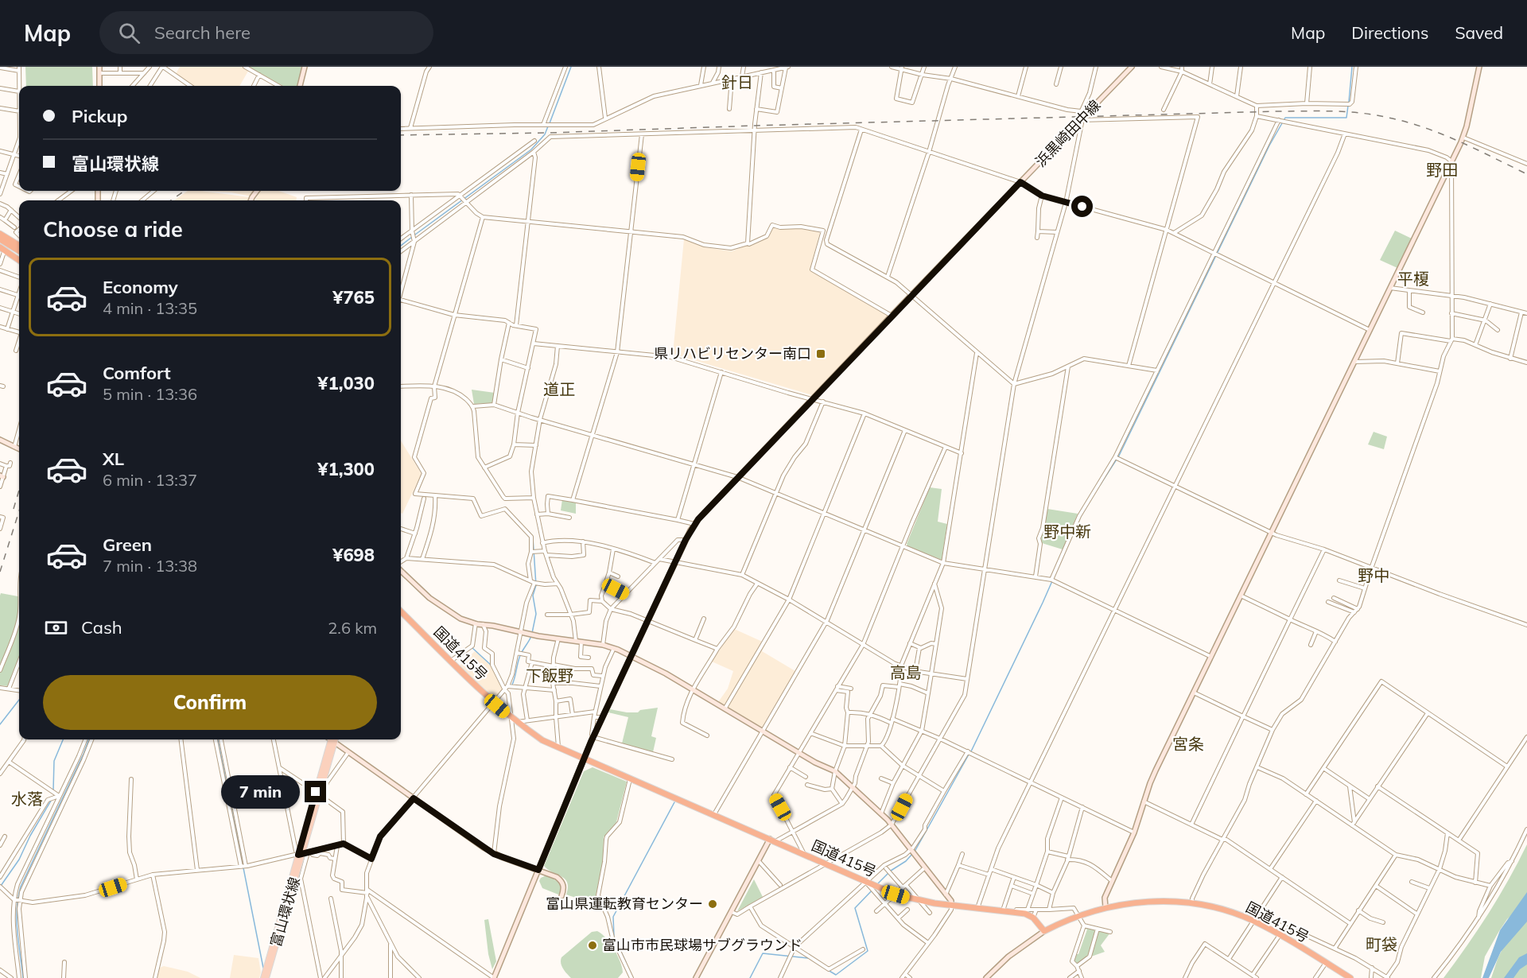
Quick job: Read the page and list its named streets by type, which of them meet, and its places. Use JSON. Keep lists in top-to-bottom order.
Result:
{
  "streets": {
    "highway": ["国道415号"],
    "main road": ["富山環状線"],
    "street": ["浜黒崎田中線"]
  },
  "crossings": [
    ["浜黒崎田中線", "国道415号"]
  ],
  "districts": [
    "針日",
    "野田",
    "平榎",
    "道正",
    "野中新",
    "野中",
    "高島",
    "下飯野",
    "宮条",
    "水落",
    "町袋"
  ],
  "places": {
    "transit": ["県リハビリセンター南口"],
    "other": ["富山県運転教育センター", "富山市市民球場サブグラウンド"]
  },
  "page": {
    "header": "Map",
    "search": "Search here",
    "nav": ["Map", "Directions", "Saved"],
    "banner": ["Pickup", "富山環状線"],
    "heading": "Choose a ride",
    "list": [
      {
        "name": "Economy",
        "note": "4 min · 13:35",
        "value": "¥765"
      },
      {
        "name": "Comfort",
        "note": "5 min · 13:36",
        "value": "¥1,030"
      },
      {
        "name": "XL",
        "note": "6 min · 13:37",
        "value": "¥1,300"
      },
      {
        "name": "Green",
        "note": "7 min · 13:38",
        "value": "¥698"
      }
    ],
    "pay": ["Cash", "2.6 km"],
    "buttons": "Confirm",
    "bubble": "7 min"
  }
}
